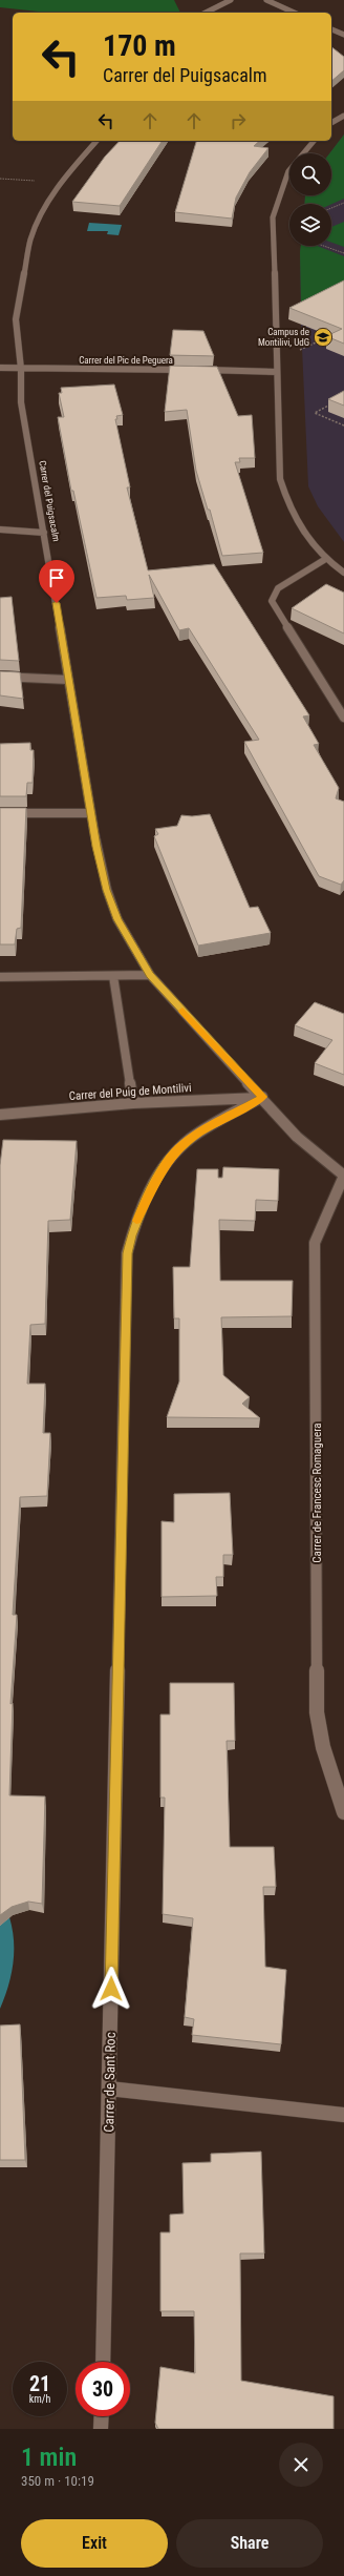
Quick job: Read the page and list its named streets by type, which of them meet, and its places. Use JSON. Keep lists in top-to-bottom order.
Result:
{
  "streets": {
    "street": [
      "Carrer del Pic de Peguera",
      "Carrer del Puigsacalm",
      "Carrer del Puig de Montilivi",
      "Carrer de Francesc Romaguera",
      "Carrer de Sant Roc"
    ]
  },
  "crossings": [
    ["Carrer del Pic de Peguera", "Carrer del Puigsacalm"],
    ["Carrer del Puigsacalm", "Carrer del Puig de Montilivi"],
    ["Carrer del Puigsacalm", "Carrer de Francesc Romaguera"],
    ["Carrer del Puigsacalm", "Carrer de Sant Roc"],
    ["Carrer del Puig de Montilivi", "Carrer de Sant Roc"]
  ],
  "places": {
    "school or university": ["Campus de Montilivi, UdG"]
  },
  "page": {
    "turn": ["170 m", "Carrer del Puigsacalm"],
    "speed": "21 km/h",
    "limit": "30",
    "heading": ["1 min", "350 m · 10:19"],
    "buttons": ["Exit", "Share"]
  }
}
